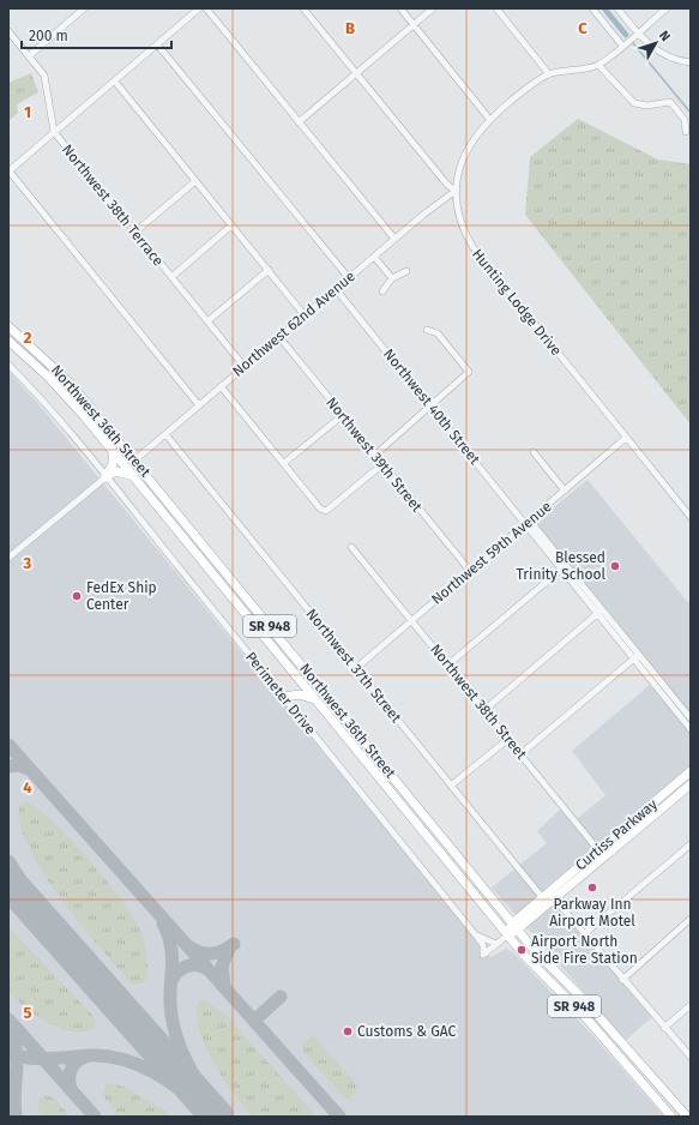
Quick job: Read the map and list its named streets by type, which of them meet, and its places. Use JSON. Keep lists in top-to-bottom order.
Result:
{
  "streets": {
    "main road": ["Northwest 36th Street", "SR 948", "Curtiss Parkway"],
    "street": [
      "Northwest 38th Terrace",
      "Hunting Lodge Drive",
      "Northwest 62nd Avenue",
      "Northwest 40th Street",
      "Northwest 39th Street",
      "Northwest 59th Avenue",
      "Northwest 37th Street",
      "Perimeter Drive",
      "Northwest 38th Street"
    ]
  },
  "crossings": [
    ["Northwest 38th Terrace", "Northwest 62nd Avenue"],
    ["Hunting Lodge Drive", "Northwest 62nd Avenue"],
    ["Hunting Lodge Drive", "Northwest 59th Avenue"],
    ["Northwest 62nd Avenue", "Northwest 40th Street"],
    ["Northwest 62nd Avenue", "Northwest 36th Street"],
    ["Northwest 62nd Avenue", "Northwest 39th Street"],
    ["Northwest 62nd Avenue", "Northwest 37th Street"],
    ["Northwest 40th Street", "Northwest 59th Avenue"],
    ["Northwest 36th Street", "Curtiss Parkway"],
    ["Northwest 39th Street", "Northwest 59th Avenue"],
    ["Northwest 59th Avenue", "Northwest 37th Street"],
    ["Northwest 59th Avenue", "Northwest 38th Street"],
    ["Northwest 37th Street", "Curtiss Parkway"],
    ["Northwest 38th Street", "Curtiss Parkway"]
  ],
  "places": [
    "Blessed Trinity School",
    "FedEx Ship Center",
    "Parkway Inn Airport Motel",
    "Airport North Side Fire Station",
    "Customs & GAC"
  ],
  "scale_bar": "200 m",
  "north": "top right",
  "grid": {
    "columns": ["B", "C"],
    "rows": [
      "1",
      "2",
      "3",
      "4",
      "5"
    ]
  }
}
